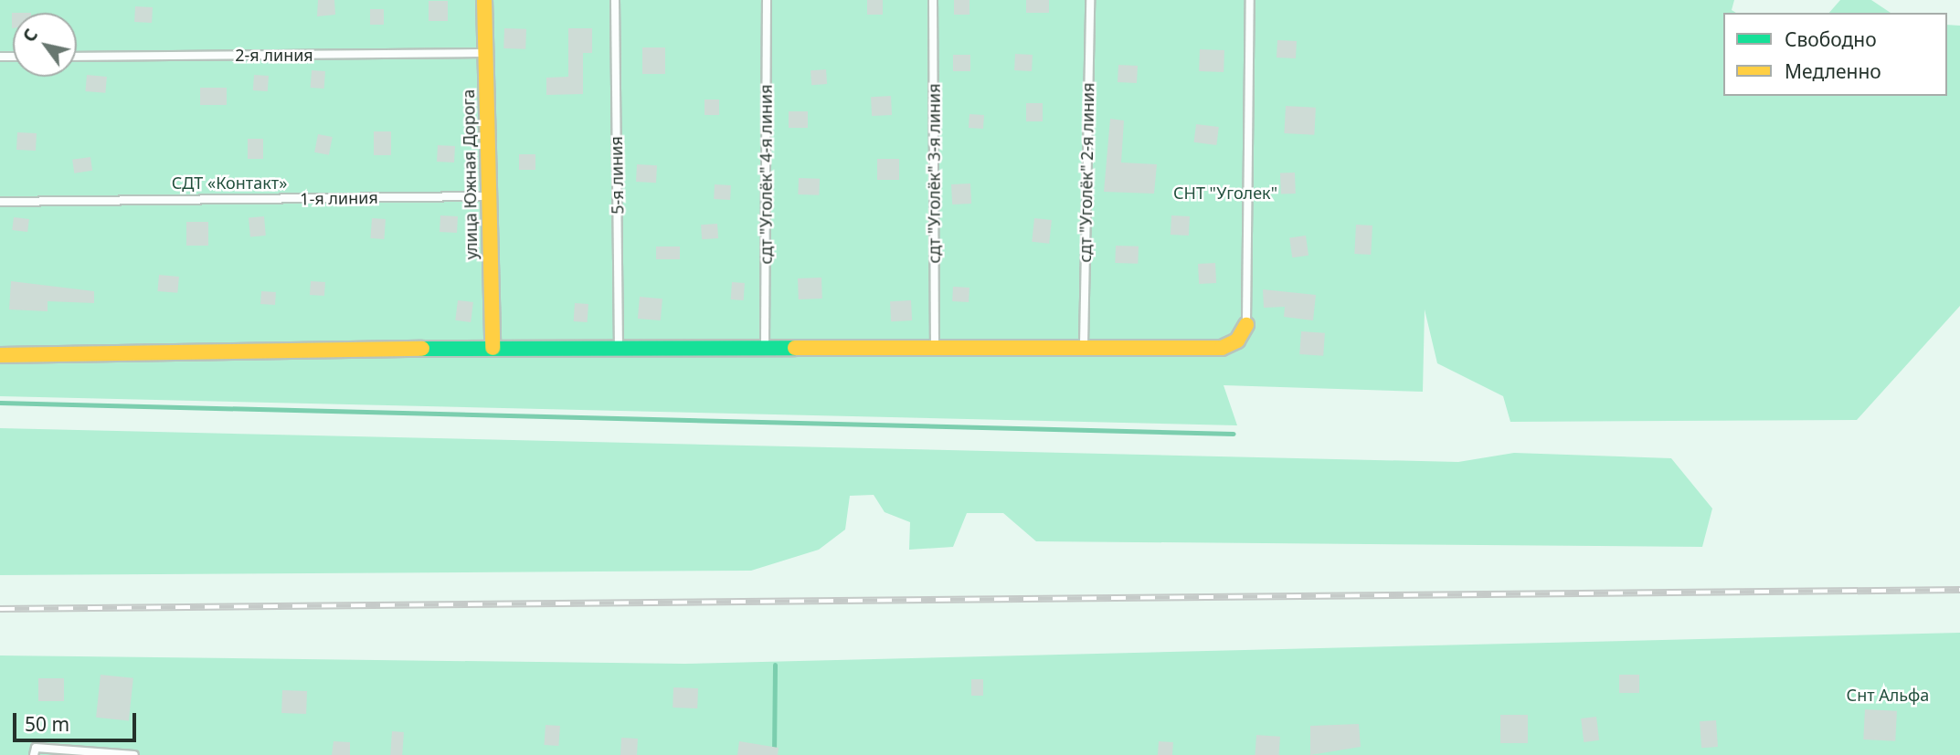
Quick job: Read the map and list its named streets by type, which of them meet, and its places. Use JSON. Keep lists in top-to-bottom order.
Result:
{
  "streets": {
    "street": ["улица Южная Дорога"],
    "lane": [
      "2-я линия",
      "сдт \"Уголёк\" 2-я линия",
      "сдт \"Уголёк\" 3-я линия",
      "сдт \"Уголёк\" 4-я линия",
      "5-я линия",
      "1-я линия"
    ]
  },
  "crossings": [
    ["2-я линия", "улица Южная Дорога"],
    ["улица Южная Дорога", "1-я линия"]
  ],
  "parks": ["СДТ «Контакт»", "СНТ \"Уголек\"", "Снт Альфа"],
  "legend": ["Свободно", "Медленно"],
  "scale_bar": "50 m",
  "north": "top left"
}
